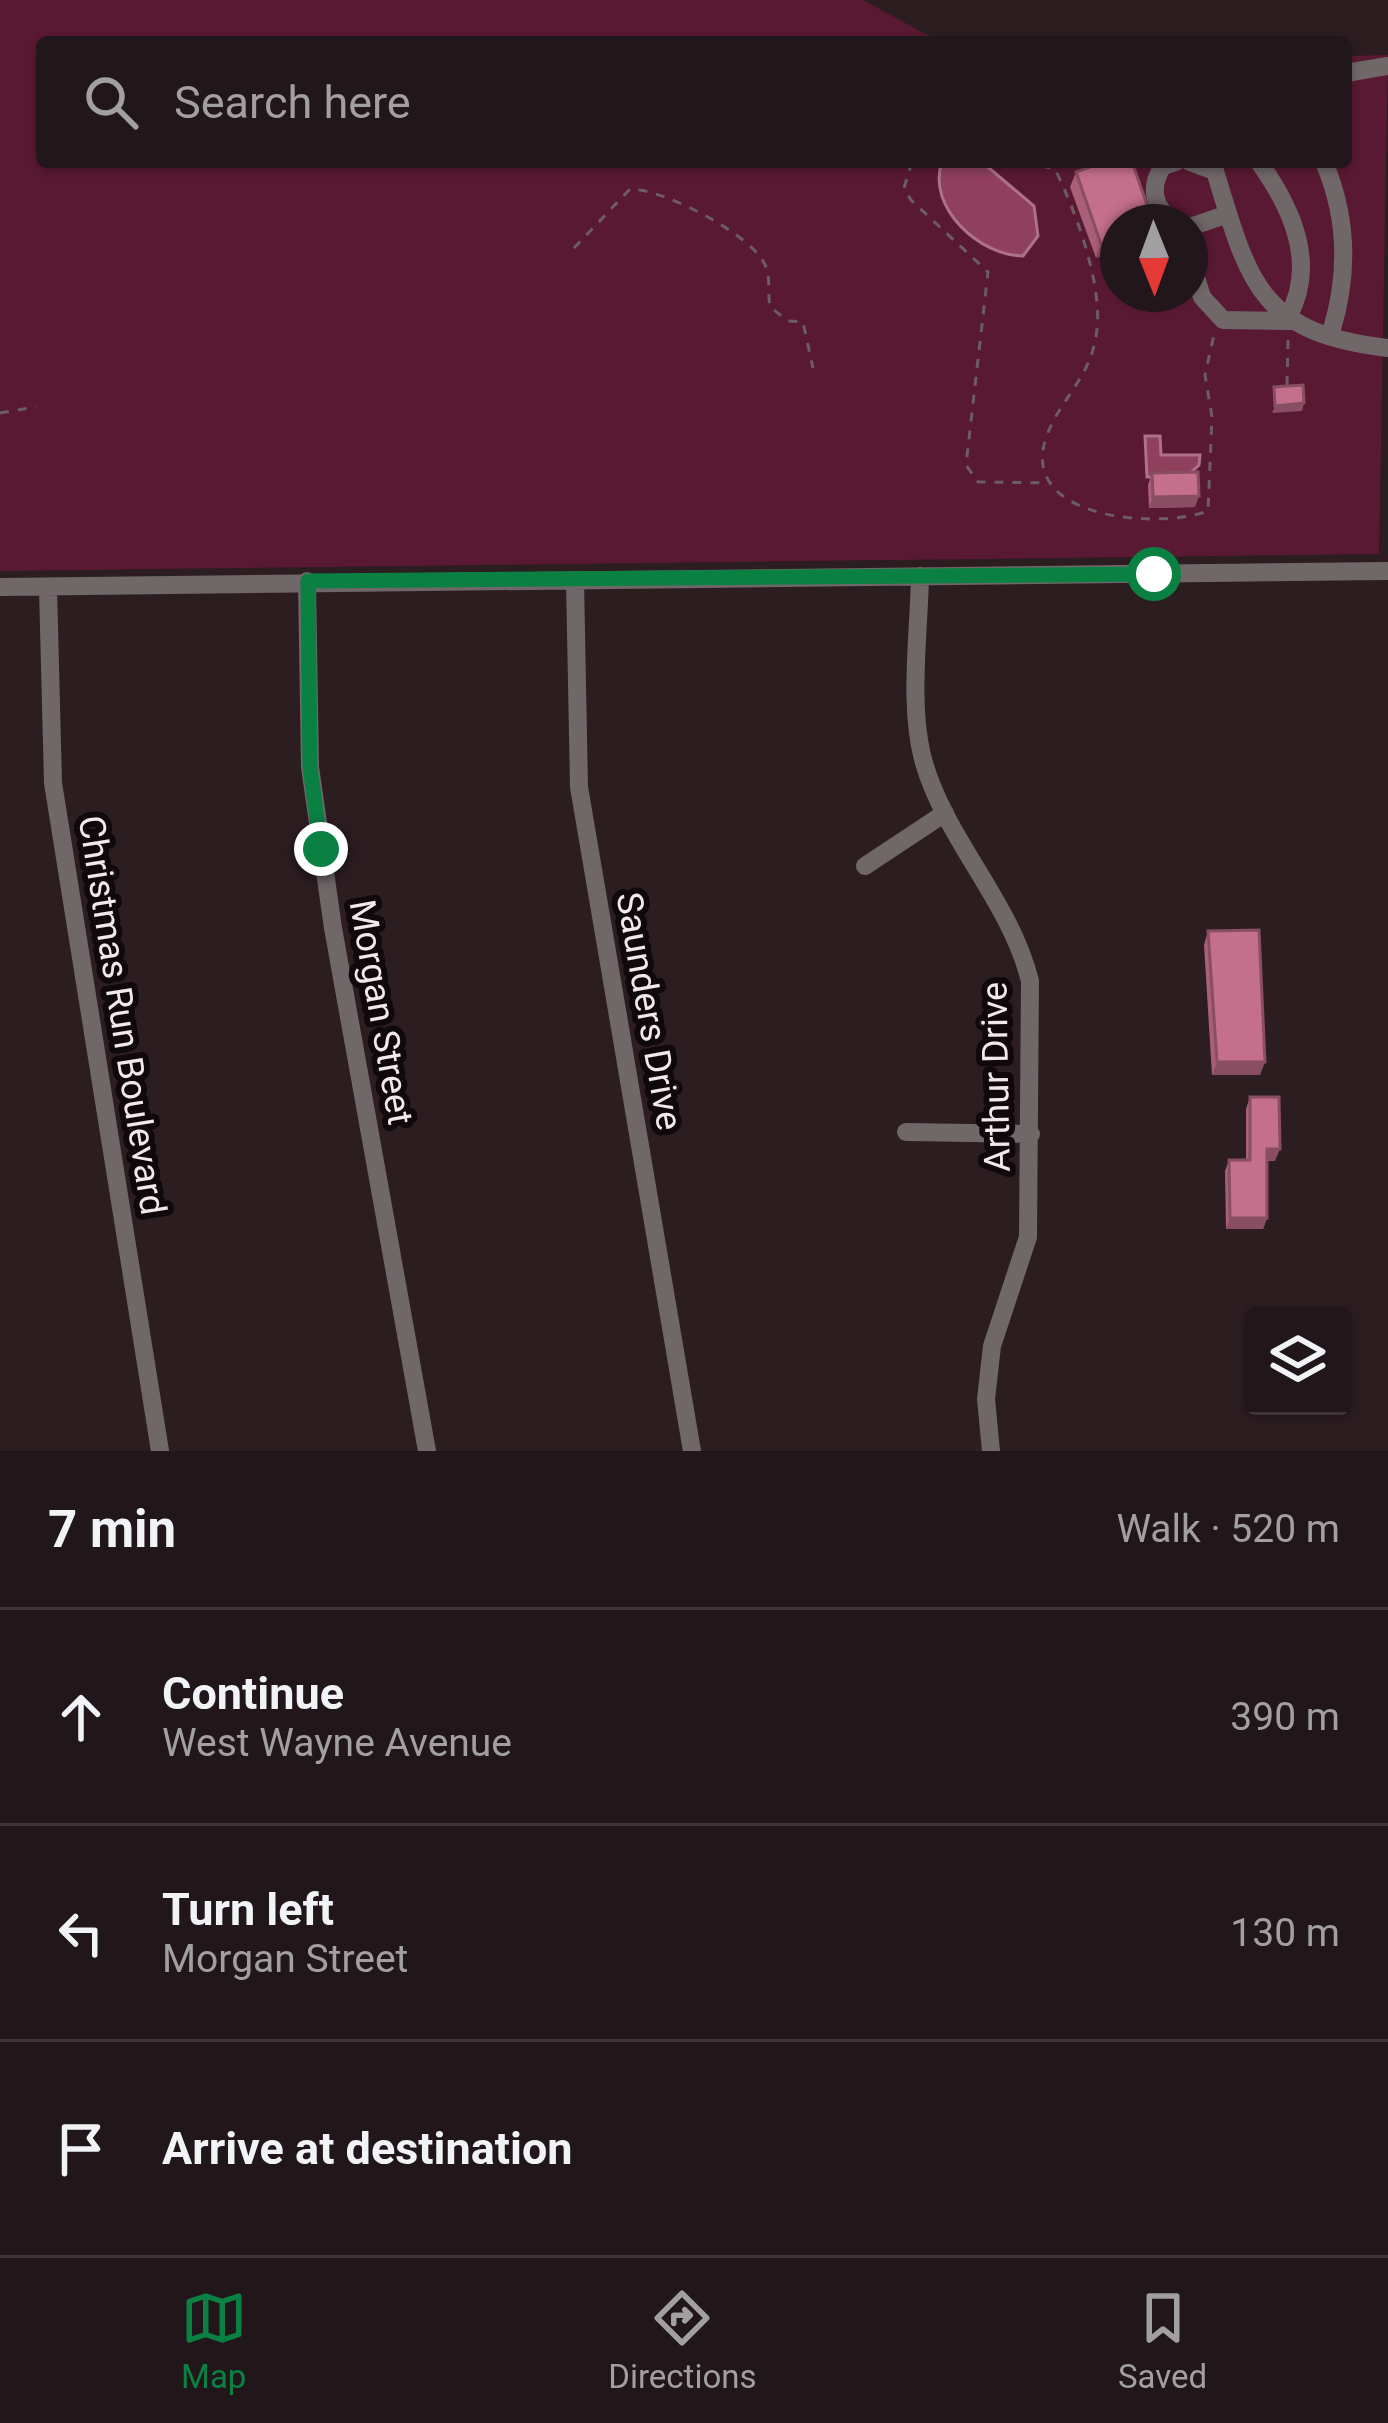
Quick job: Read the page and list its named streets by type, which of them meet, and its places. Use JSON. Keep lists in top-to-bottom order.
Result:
{
  "streets": {
    "street": [
      "Saunders Drive",
      "Morgan Street",
      "Christmas Run Boulevard",
      "Arthur Drive"
    ]
  },
  "north": "bottom",
  "page": {
    "search": "Search here",
    "heading": ["7 min", "Walk · 520 m"],
    "list": [
      ["Continue", "West Wayne Avenue", "390 m"],
      ["Turn left", "Morgan Street", "130 m"],
      "Arrive at destination"
    ],
    "nav": ["Map", "Directions", "Saved"]
  }
}
